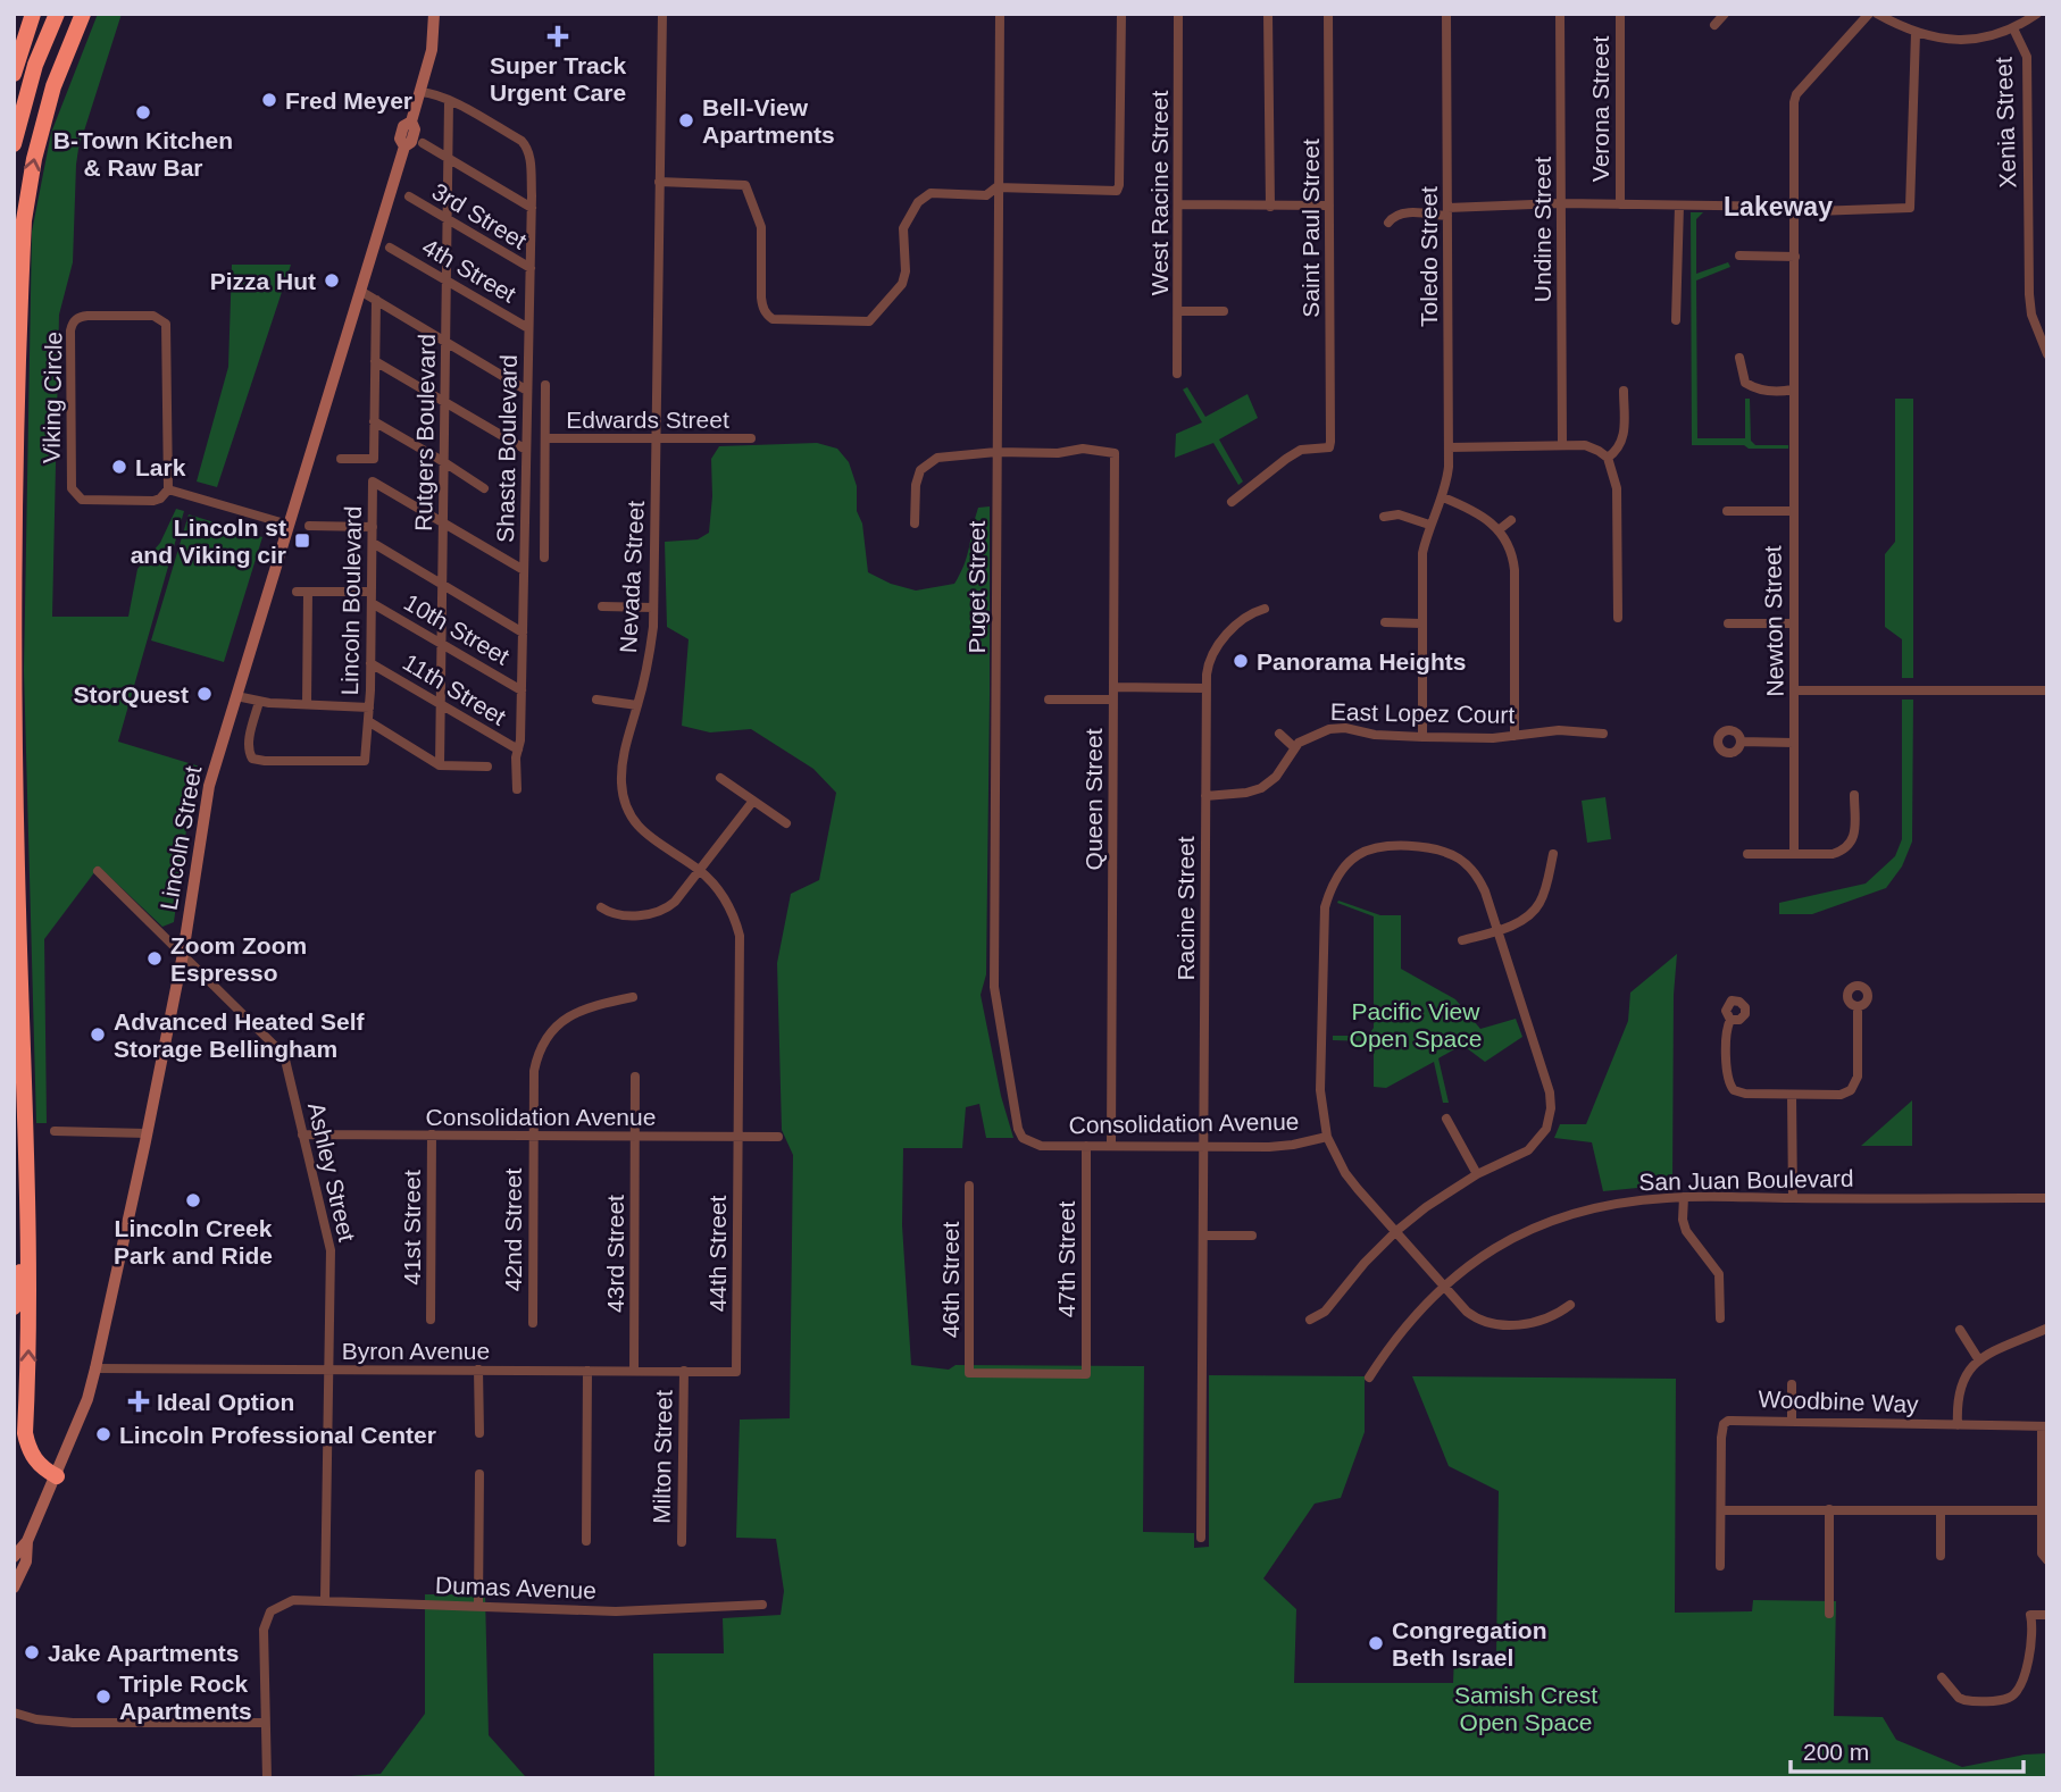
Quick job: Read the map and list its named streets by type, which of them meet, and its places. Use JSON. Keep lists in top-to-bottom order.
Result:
{
  "streets": {
    "street": [
      "Verona Street",
      "Xenia Street",
      "West Racine Street",
      "3rd Street",
      "Saint Paul Street",
      "Undine Street",
      "Toledo Street",
      "4th Street",
      "Viking Circle",
      "Edwards Street",
      "Rutgers Boulevard",
      "Shasta Boulevard",
      "Nevada Street",
      "Puget Street",
      "Lincoln Boulevard",
      "Newton Street",
      "10th Street",
      "11th Street",
      "East Lopez Court",
      "Queen Street",
      "Lincoln Street",
      "Racine Street",
      "Consolidation Avenue",
      "Ashley Street",
      "San Juan Boulevard",
      "41st Street",
      "42nd Street",
      "43rd Street",
      "44th Street",
      "47th Street",
      "46th Street",
      "Byron Avenue",
      "Woodbine Way",
      "Milton Street",
      "Dumas Avenue"
    ]
  },
  "crossings": [
    ["3rd Street", "Rutgers Boulevard"],
    ["3rd Street", "Shasta Boulevard"],
    ["Toledo Street", "East Lopez Court"],
    ["4th Street", "Rutgers Boulevard"],
    ["4th Street", "Shasta Boulevard"],
    ["Edwards Street", "Nevada Street"],
    ["Rutgers Boulevard", "Shasta Boulevard"],
    ["Rutgers Boulevard", "Lincoln Boulevard"],
    ["Rutgers Boulevard", "10th Street"],
    ["Rutgers Boulevard", "11th Street"],
    ["Shasta Boulevard", "10th Street"],
    ["Shasta Boulevard", "11th Street"],
    ["Nevada Street", "Consolidation Avenue"],
    ["Nevada Street", "44th Street"],
    ["Puget Street", "Queen Street"],
    ["Puget Street", "Consolidation Avenue"],
    ["Lincoln Boulevard", "10th Street"],
    ["Lincoln Boulevard", "11th Street"],
    ["East Lopez Court", "Racine Street"],
    ["Queen Street", "Consolidation Avenue"],
    ["Lincoln Street", "Ashley Street"],
    ["Lincoln Street", "Byron Avenue"],
    ["Racine Street", "Consolidation Avenue"],
    ["Consolidation Avenue", "Ashley Street"],
    ["Consolidation Avenue", "41st Street"],
    ["Consolidation Avenue", "42nd Street"],
    ["Consolidation Avenue", "43rd Street"],
    ["Consolidation Avenue", "44th Street"],
    ["Consolidation Avenue", "47th Street"],
    ["Ashley Street", "Byron Avenue"],
    ["Ashley Street", "Dumas Avenue"],
    ["43rd Street", "Byron Avenue"],
    ["44th Street", "Byron Avenue"],
    ["47th Street", "46th Street"],
    ["Byron Avenue", "Milton Street"]
  ],
  "districts": ["Lakeway"],
  "parks": ["Pacific View Open Space", "Samish Crest Open Space"],
  "places": {
    "health": ["Super Track Urgent Care", "Ideal Option"],
    "other": [
      "Fred Meyer",
      "B-Town Kitchen & Raw Bar",
      "Bell-View Apartments",
      "Pizza Hut",
      "Lark",
      "Panorama Heights",
      "StorQuest",
      "Zoom Zoom Espresso",
      "Advanced Heated Self Storage Bellingham",
      "Lincoln Creek Park and Ride",
      "Lincoln Professional Center",
      "Congregation Beth Israel",
      "Jake Apartments",
      "Triple Rock Apartments"
    ],
    "transit": ["Lincoln st and Viking cir"]
  },
  "scale_bar": "200 m"
}
